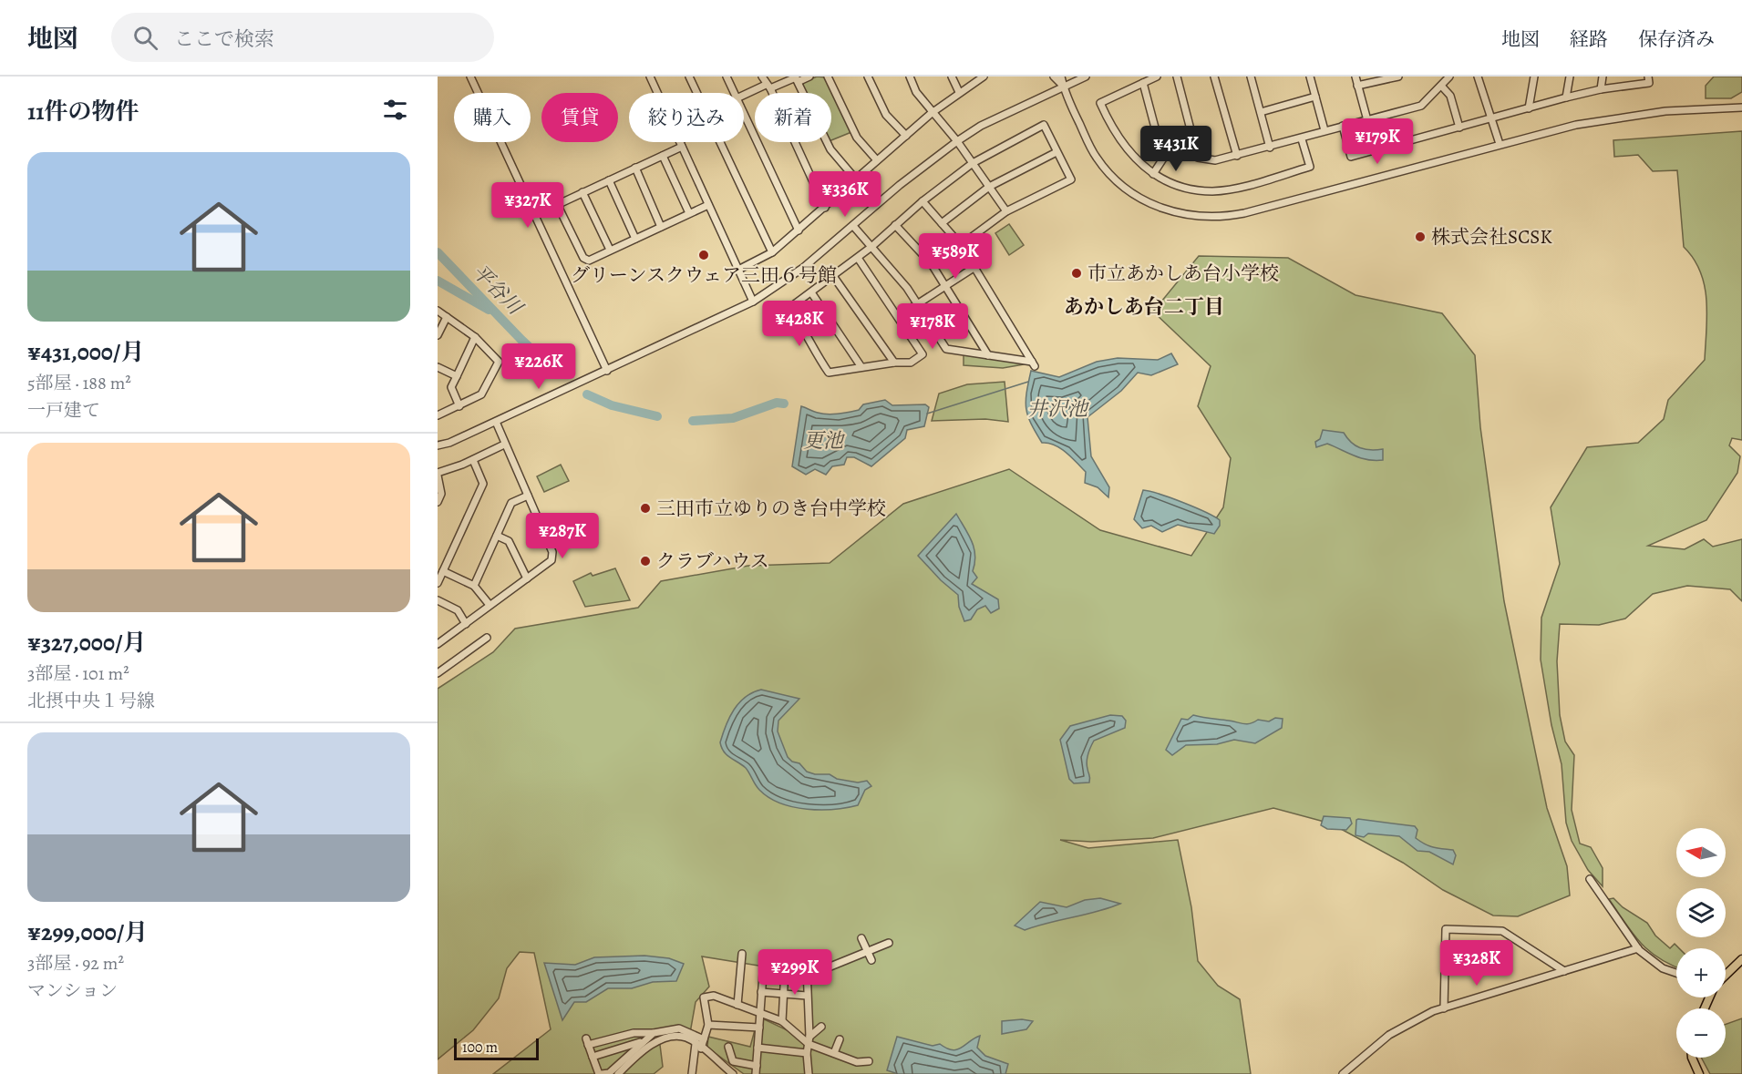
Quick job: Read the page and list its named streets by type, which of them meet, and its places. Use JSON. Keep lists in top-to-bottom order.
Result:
{
  "districts": ["あかしあ台二丁目"],
  "water": ["平谷川", "井沢池", "更池"],
  "places": [
    "株式会社SCSK",
    "グリーンスクウェア三田６号館",
    "市立あかしあ台小学校",
    "三田市立ゆりのき台中学校",
    "クラブハウス"
  ],
  "scale_bar": "100 m",
  "north": "left",
  "page": {
    "header": "地図",
    "search": "ここで検索",
    "nav": ["地図", "経路", "保存済み"],
    "heading": "11件の物件",
    "chip": [
      "購入",
      "賃貸",
      "絞り込み",
      "新着"
    ],
    "price": [
      "¥179K",
      "¥431K",
      "¥336K",
      "¥327K",
      "¥589K",
      "¥428K",
      "¥178K",
      "¥226K",
      "¥287K",
      "¥328K",
      "¥299K"
    ],
    "list": [
      {
        "name": "¥431,000/月",
        "note": "5部屋 · 188 m² · 一戸建て"
      },
      {
        "name": "¥327,000/月",
        "note": "3部屋 · 101 m² · 北摂中央１号線"
      },
      {
        "name": "¥299,000/月",
        "note": "3部屋 · 92 m² · マンション"
      }
    ],
    "map_buttons": ["+", "−"],
    "scale": "100 m"
  }
}
